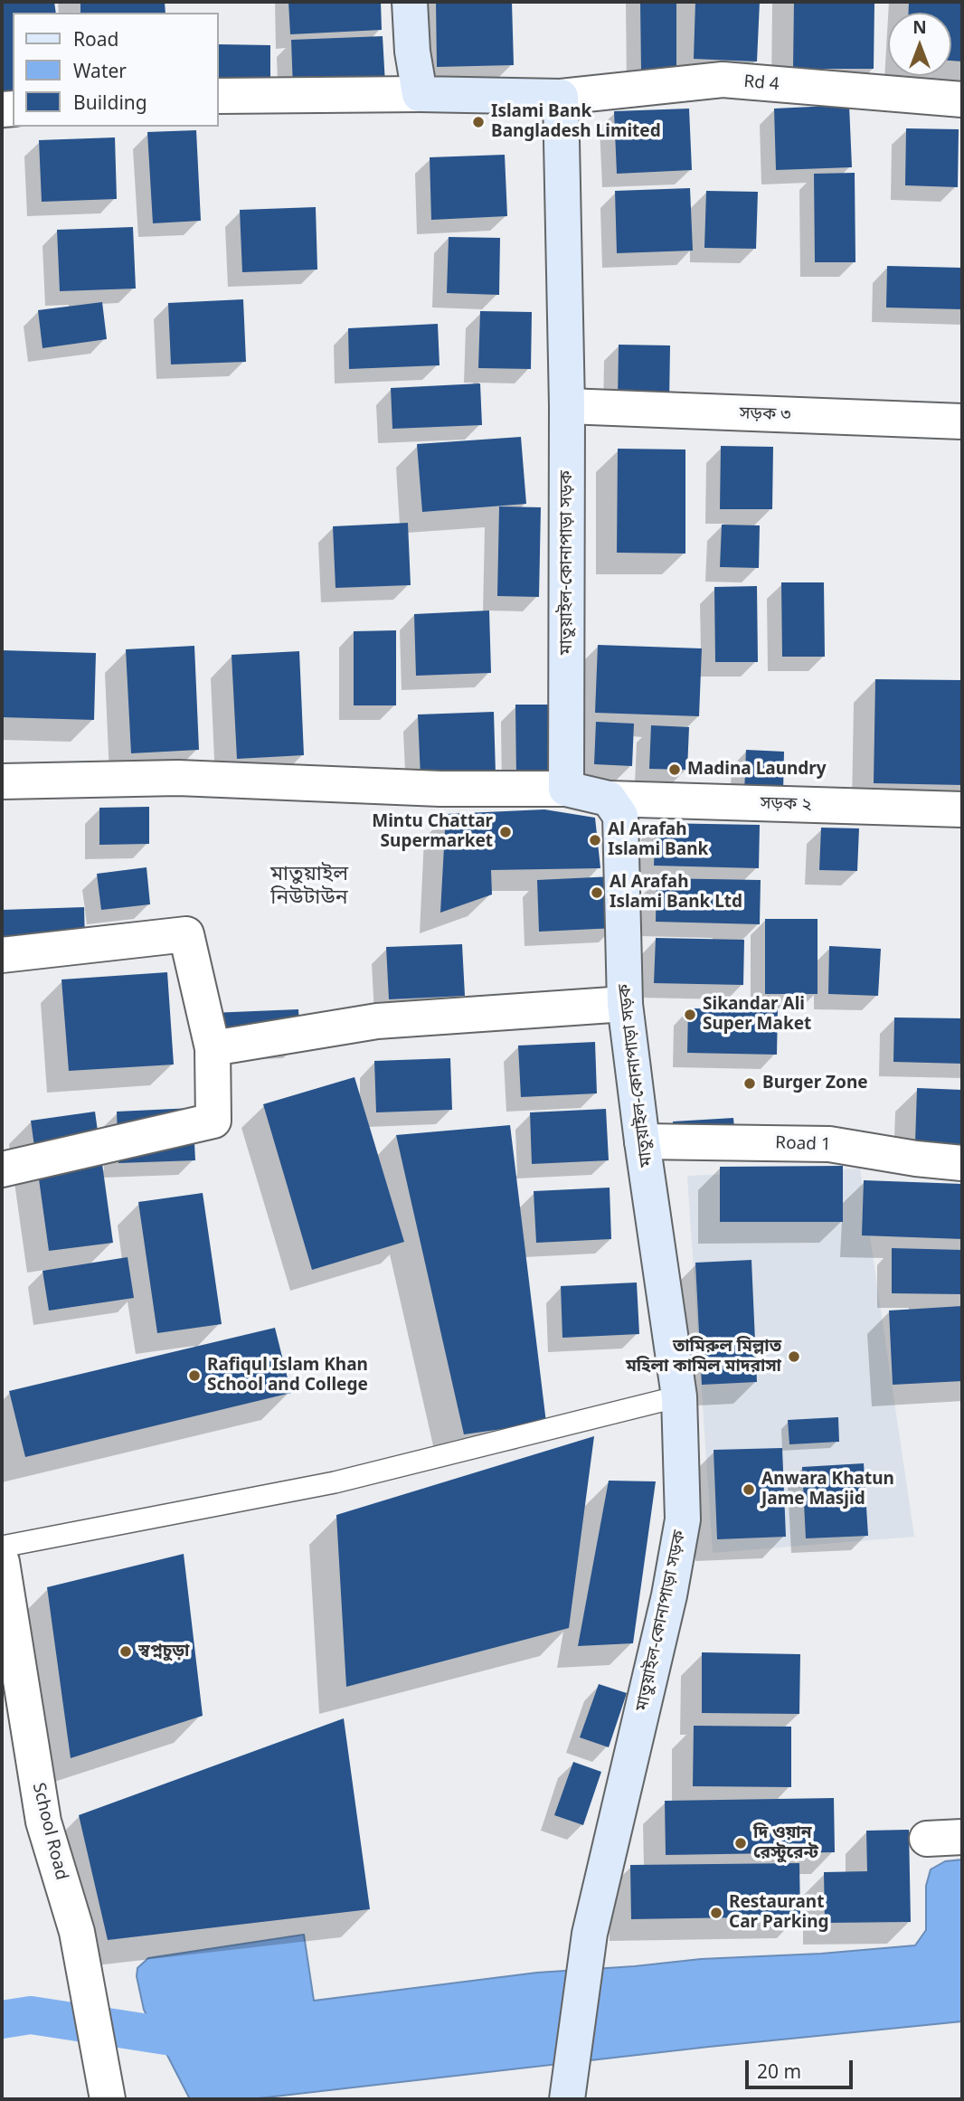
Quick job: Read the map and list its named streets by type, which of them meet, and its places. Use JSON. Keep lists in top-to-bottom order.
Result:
{
  "streets": {
    "main road": ["মাতুয়াইল-কোনাপাড়া সড়ক"],
    "street": [
      "Rd 4",
      "সড়ক ৩",
      "সড়ক ২",
      "Road 1",
      "School Road"
    ]
  },
  "crossings": [
    ["Rd 4", "মাতুয়াইল-কোনাপাড়া সড়ক"],
    ["সড়ক ৩", "মাতুয়াইল-কোনাপাড়া সড়ক"],
    ["মাতুয়াইল-কোনাপাড়া সড়ক", "সড়ক ২"],
    ["মাতুয়াইল-কোনাপাড়া সড়ক", "Road 1"]
  ],
  "districts": ["মাতুয়াইল নিউটাউন"],
  "places": [
    "Islami Bank Bangladesh Limited",
    "Madina Laundry",
    "Mintu Chattar Supermarket",
    "Al Arafah Islami Bank",
    "Al Arafah Islami Bank Ltd",
    "Sikandar Ali Super Maket",
    "Burger Zone",
    "তামিরুল মিল্লাত মহিলা কামিল মাদরাসা",
    "Rafiqul Islam Khan School and College",
    "Anwara Khatun Jame Masjid",
    "স্বপ্নচুড়া",
    "দি ওয়ান রেস্টুরেন্ট",
    "Restaurant Car Parking"
  ],
  "legend": ["Road", "Water", "Building"],
  "scale_bar": "20 m",
  "north": "top"
}
